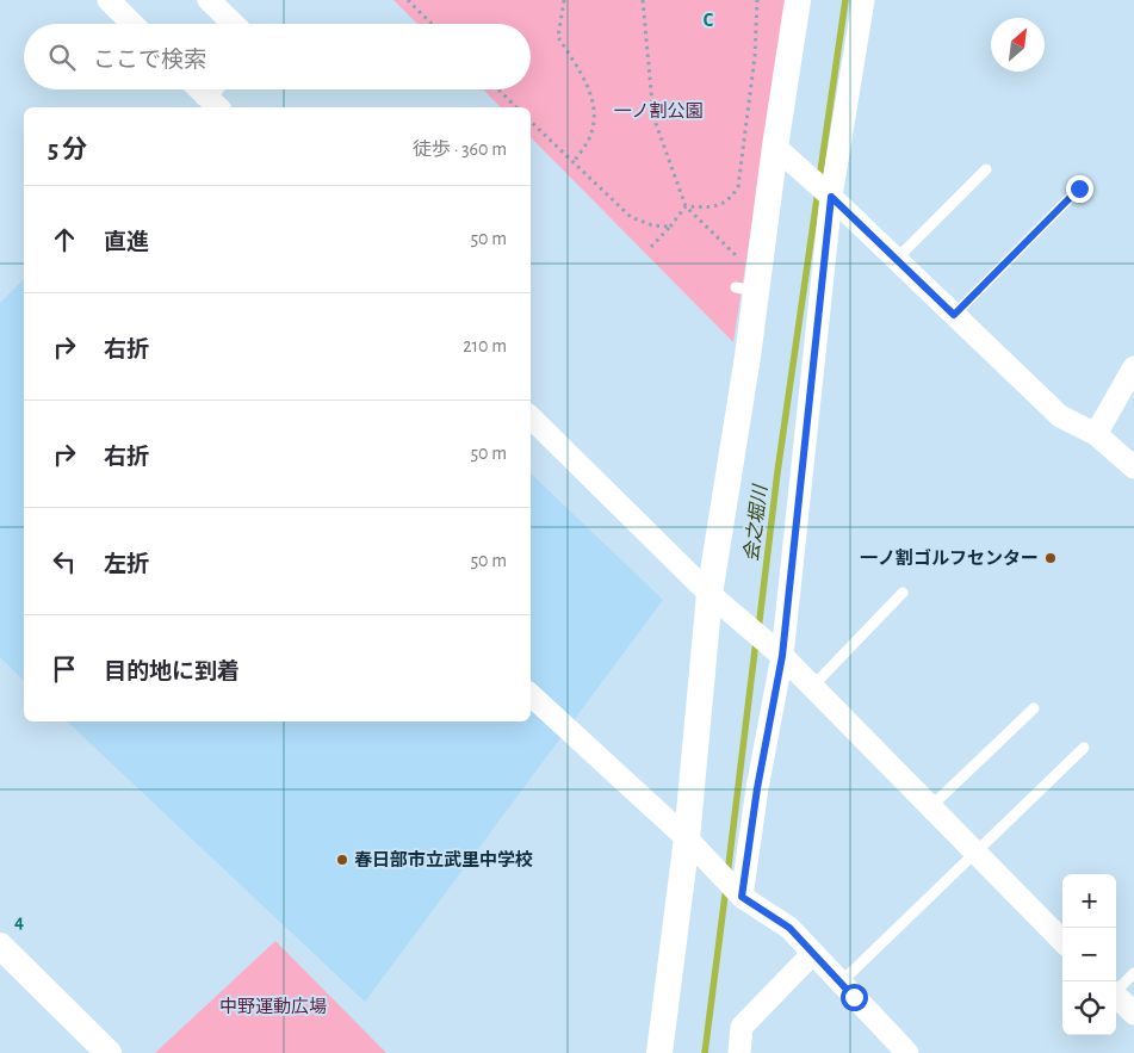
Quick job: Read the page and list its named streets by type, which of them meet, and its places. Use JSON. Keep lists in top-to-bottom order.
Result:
{
  "water": ["会之堀川"],
  "parks": ["一ノ割公園", "中野運動広場"],
  "places": ["一ノ割ゴルフセンター", "春日部市立武里中学校"],
  "north": "top right",
  "page": {
    "search": "ここで検索",
    "heading": ["5 分", "徒歩 · 360 m"],
    "list": [
      ["直進", "50 m"],
      ["右折", "210 m"],
      ["右折", "50 m"],
      ["左折", "50 m"],
      "目的地に到着"
    ],
    "map_buttons": ["+", "−"]
  },
  "grid": {
    "columns": ["C"],
    "rows": ["4"]
  }
}
